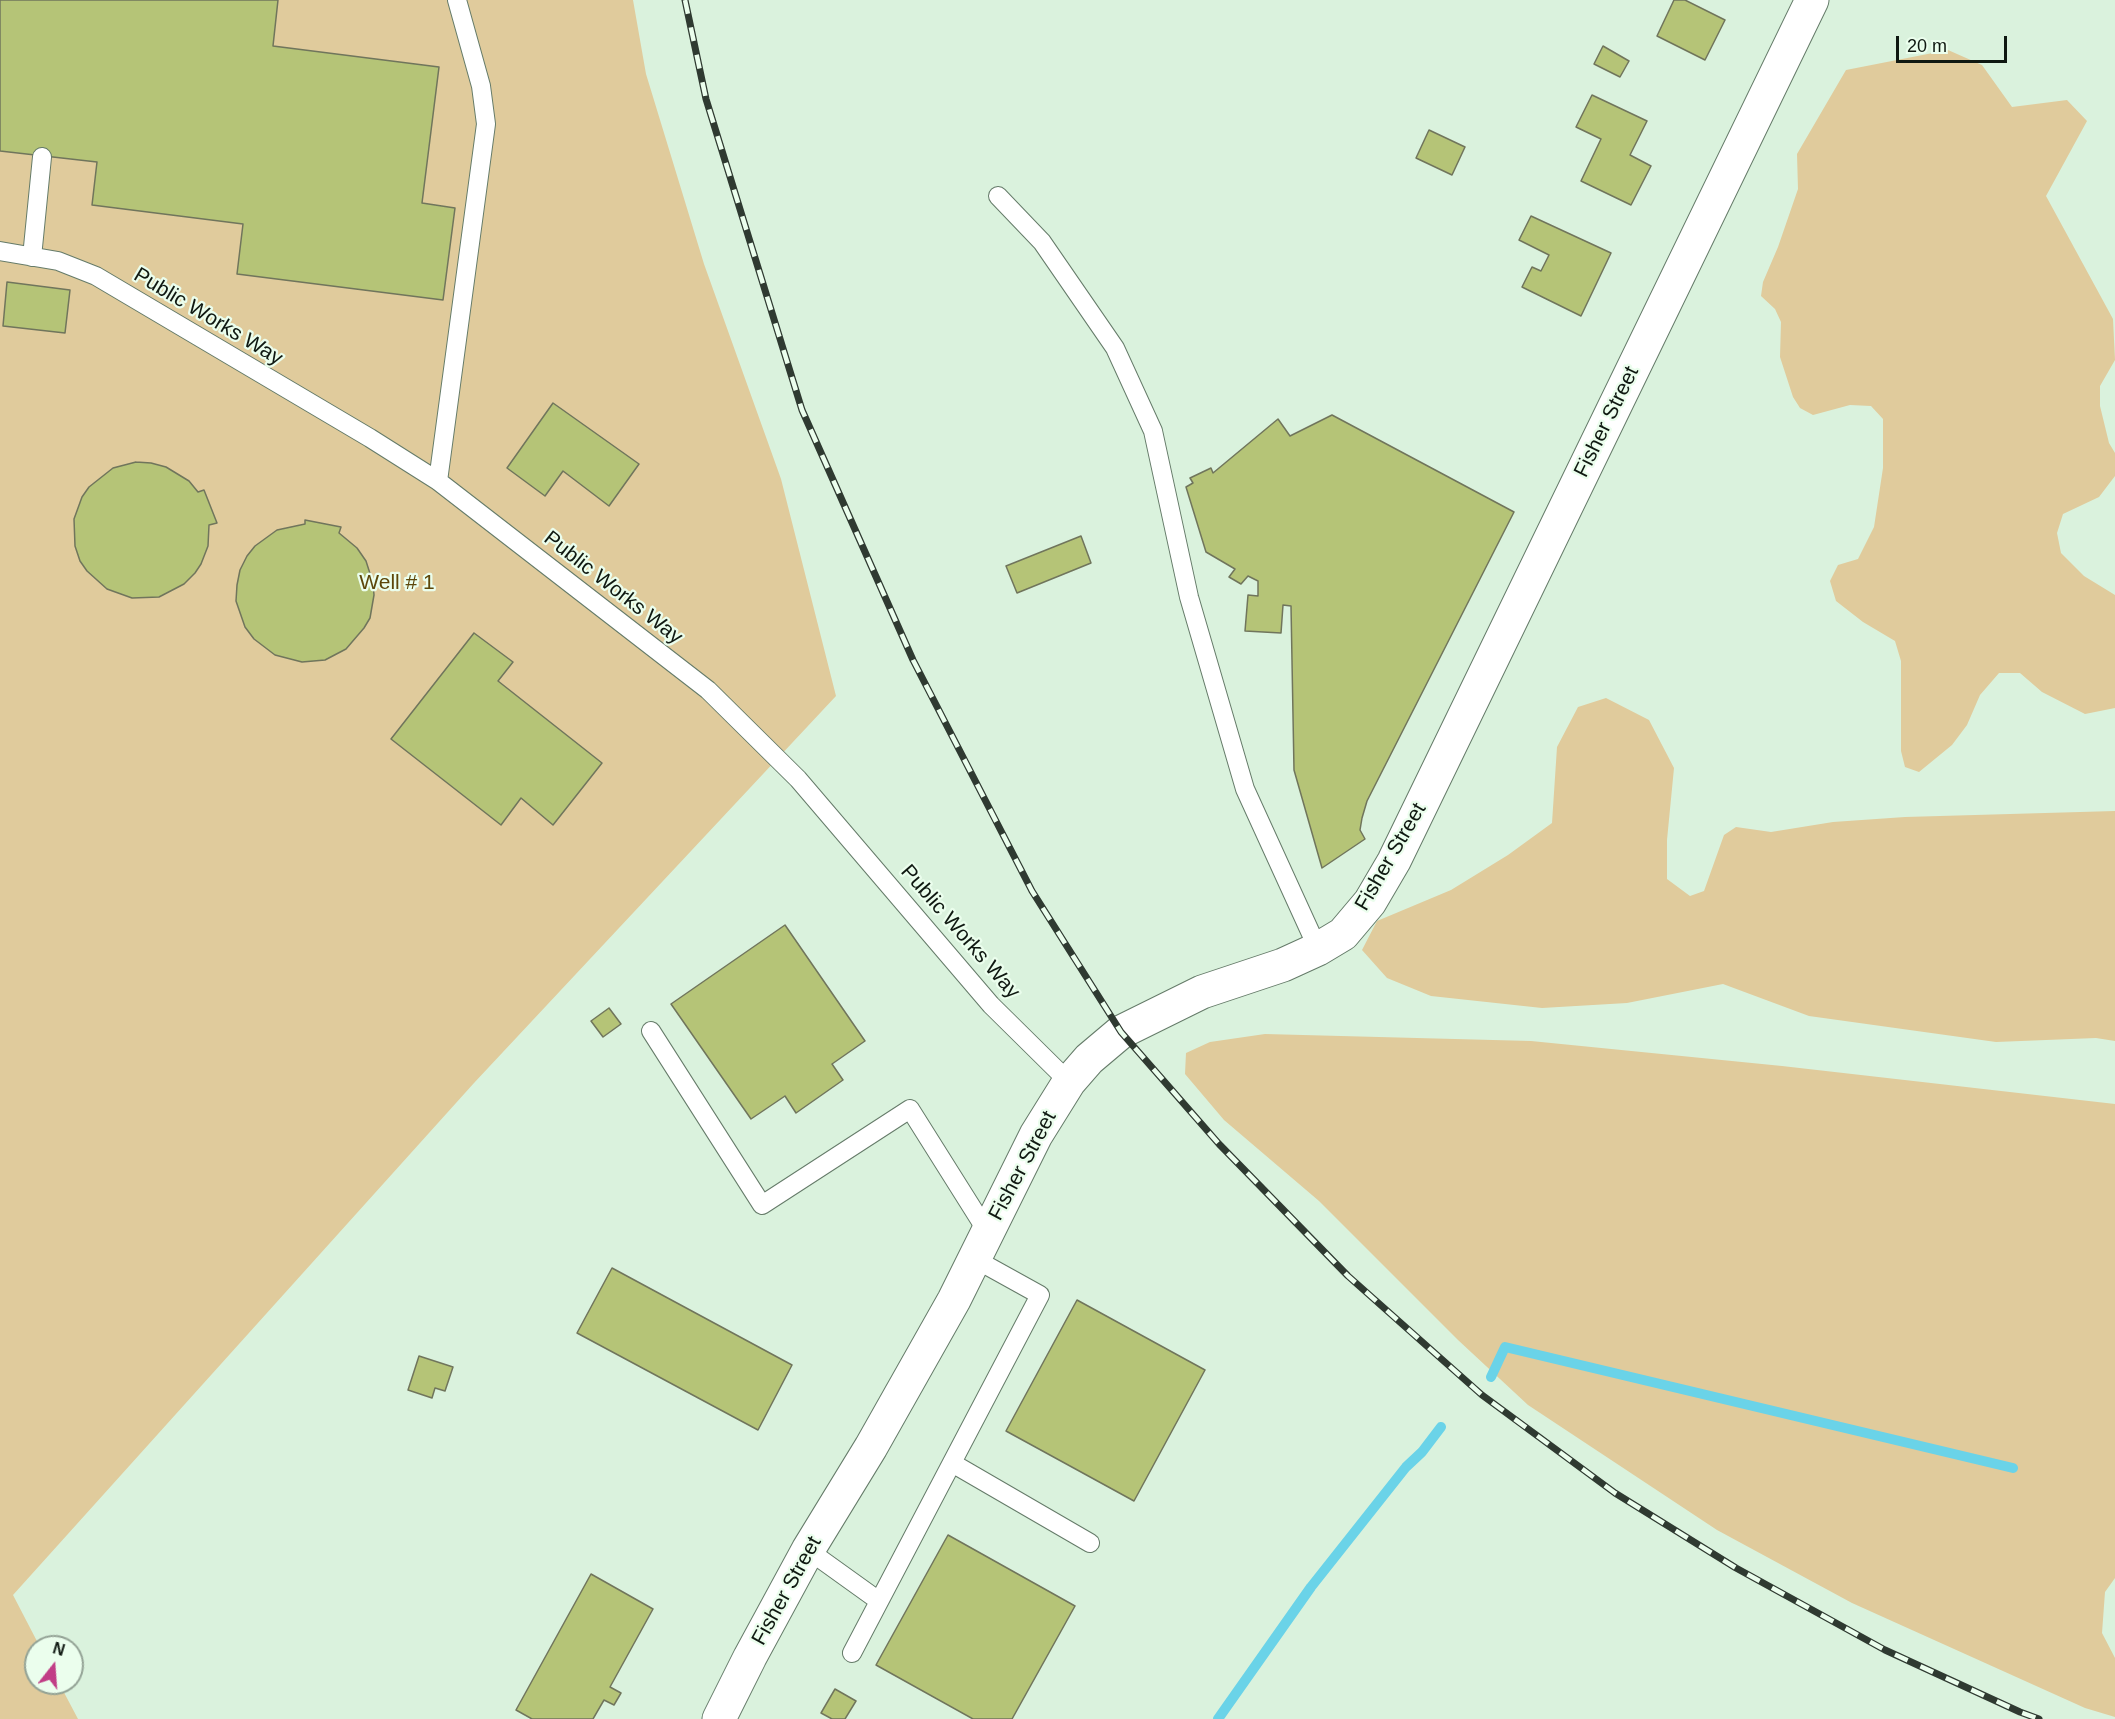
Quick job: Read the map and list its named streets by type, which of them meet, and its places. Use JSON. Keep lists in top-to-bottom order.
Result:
{
  "streets": {
    "street": ["Fisher Street"],
    "lane": ["Public Works Way"]
  },
  "crossings": [
    ["Public Works Way", "Fisher Street"]
  ],
  "parks": ["Well # 1"],
  "scale_bar": "20 m",
  "north": "top"
}
